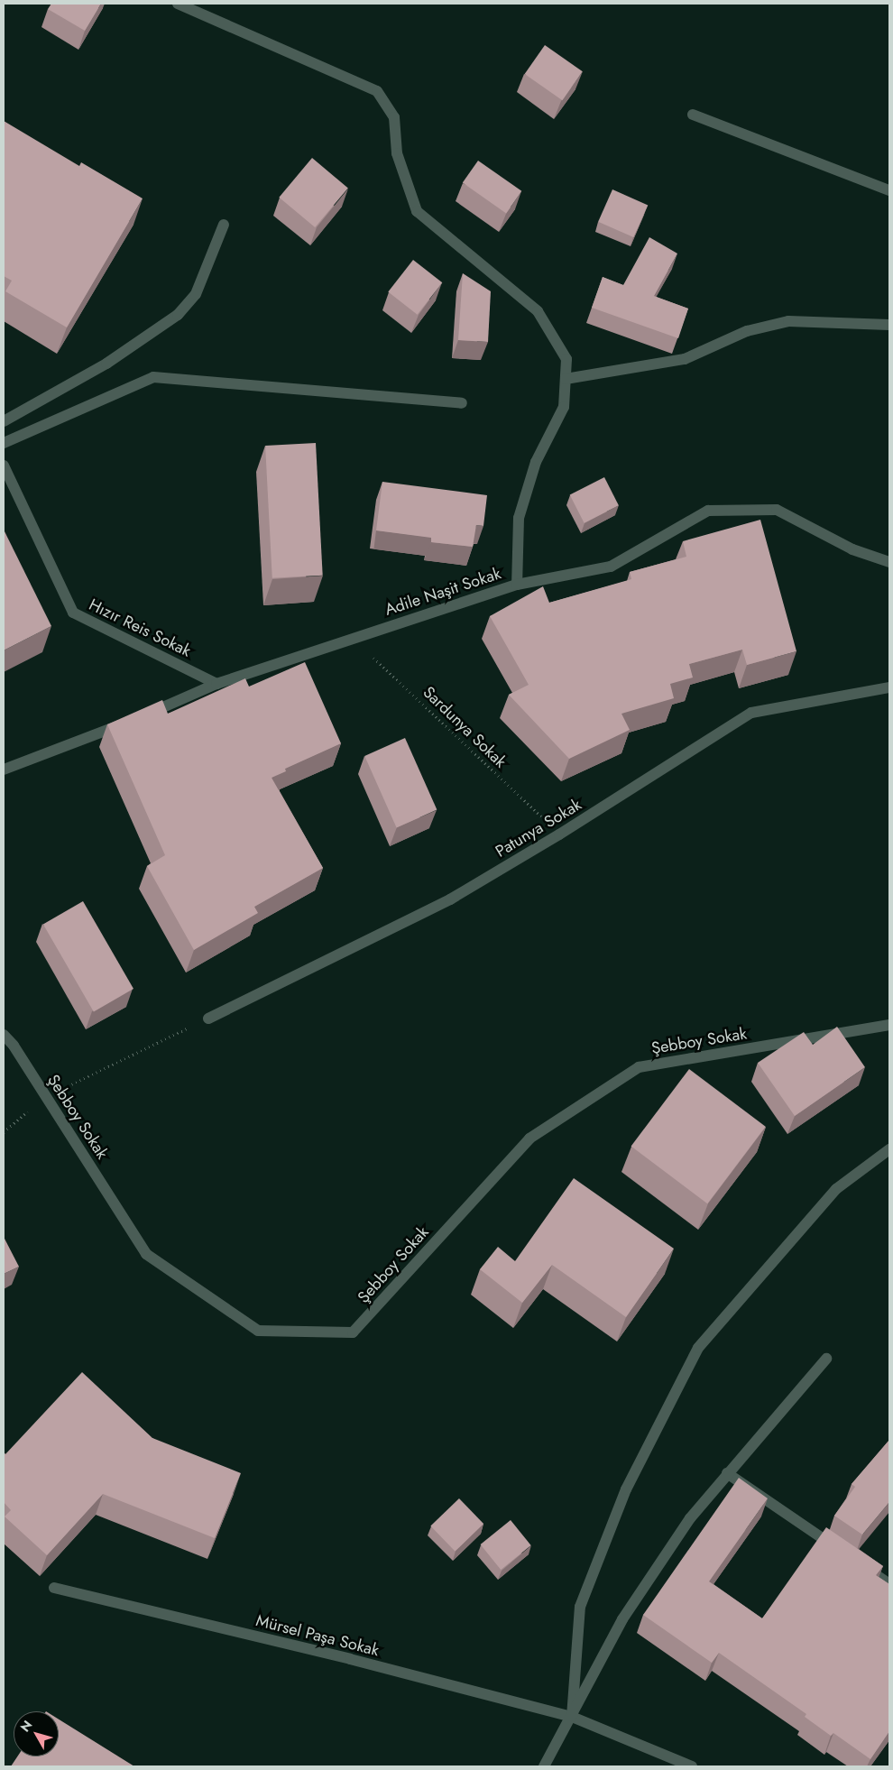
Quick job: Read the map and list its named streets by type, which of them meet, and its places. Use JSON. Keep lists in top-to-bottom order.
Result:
{
  "streets": {
    "street": [
      "Adile Naşit Sokak",
      "Hızır Reis Sokak",
      "Patunya Sokak",
      "Şebboy Sokak",
      "Mürsel Paşa Sokak"
    ],
    "path": ["Sardunya Sokak"]
  },
  "crossings": [
    ["Adile Naşit Sokak", "Hızır Reis Sokak"],
    ["Adile Naşit Sokak", "Sardunya Sokak"],
    ["Sardunya Sokak", "Patunya Sokak"]
  ],
  "north": "top left"
}
